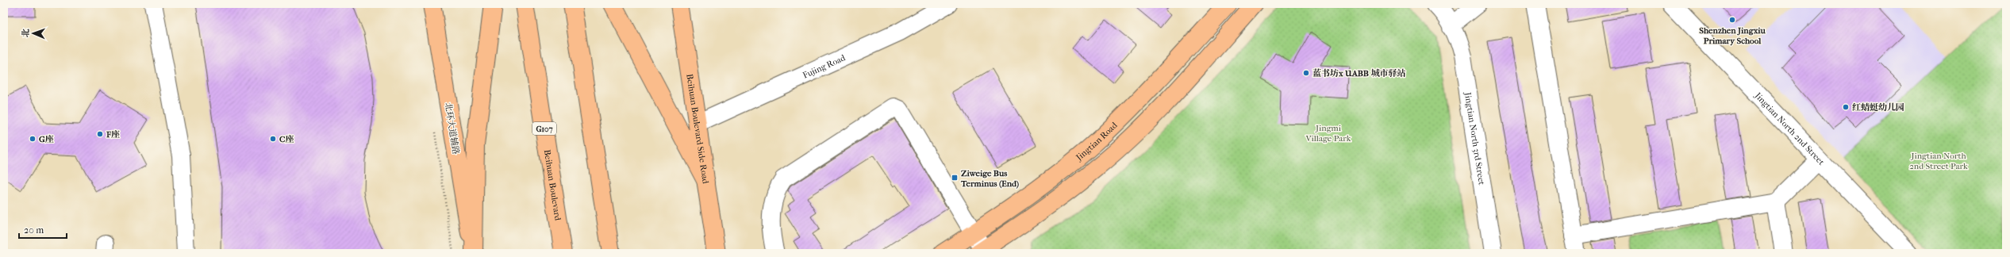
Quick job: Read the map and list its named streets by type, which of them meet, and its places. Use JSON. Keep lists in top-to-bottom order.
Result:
{
  "streets": {
    "main road": [
      "北环大道辅路",
      "G107",
      "Beihuan Boulevard Side Road",
      "Jingtian Road",
      "Beihuan Boulevard"
    ],
    "street": ["Fujing Road", "Jingtian North 2nd Street", "Jingtian North 3rd Street"]
  },
  "crossings": [
    ["Fujing Road", "Beihuan Boulevard Side Road"]
  ],
  "parks": ["Jingmi Village Park", "Jingtian North 2nd Street Park"],
  "places": {
    "other": [
      "Shenzhen Jingxiu Primary School",
      "蓝书坊x UABB 城市驿站",
      "红蜻蜓幼儿园",
      "F座",
      "G座",
      "C座"
    ],
    "transit": ["Ziweige Bus Terminus (End)"]
  },
  "scale_bar": "20 m",
  "north": "left"
}
